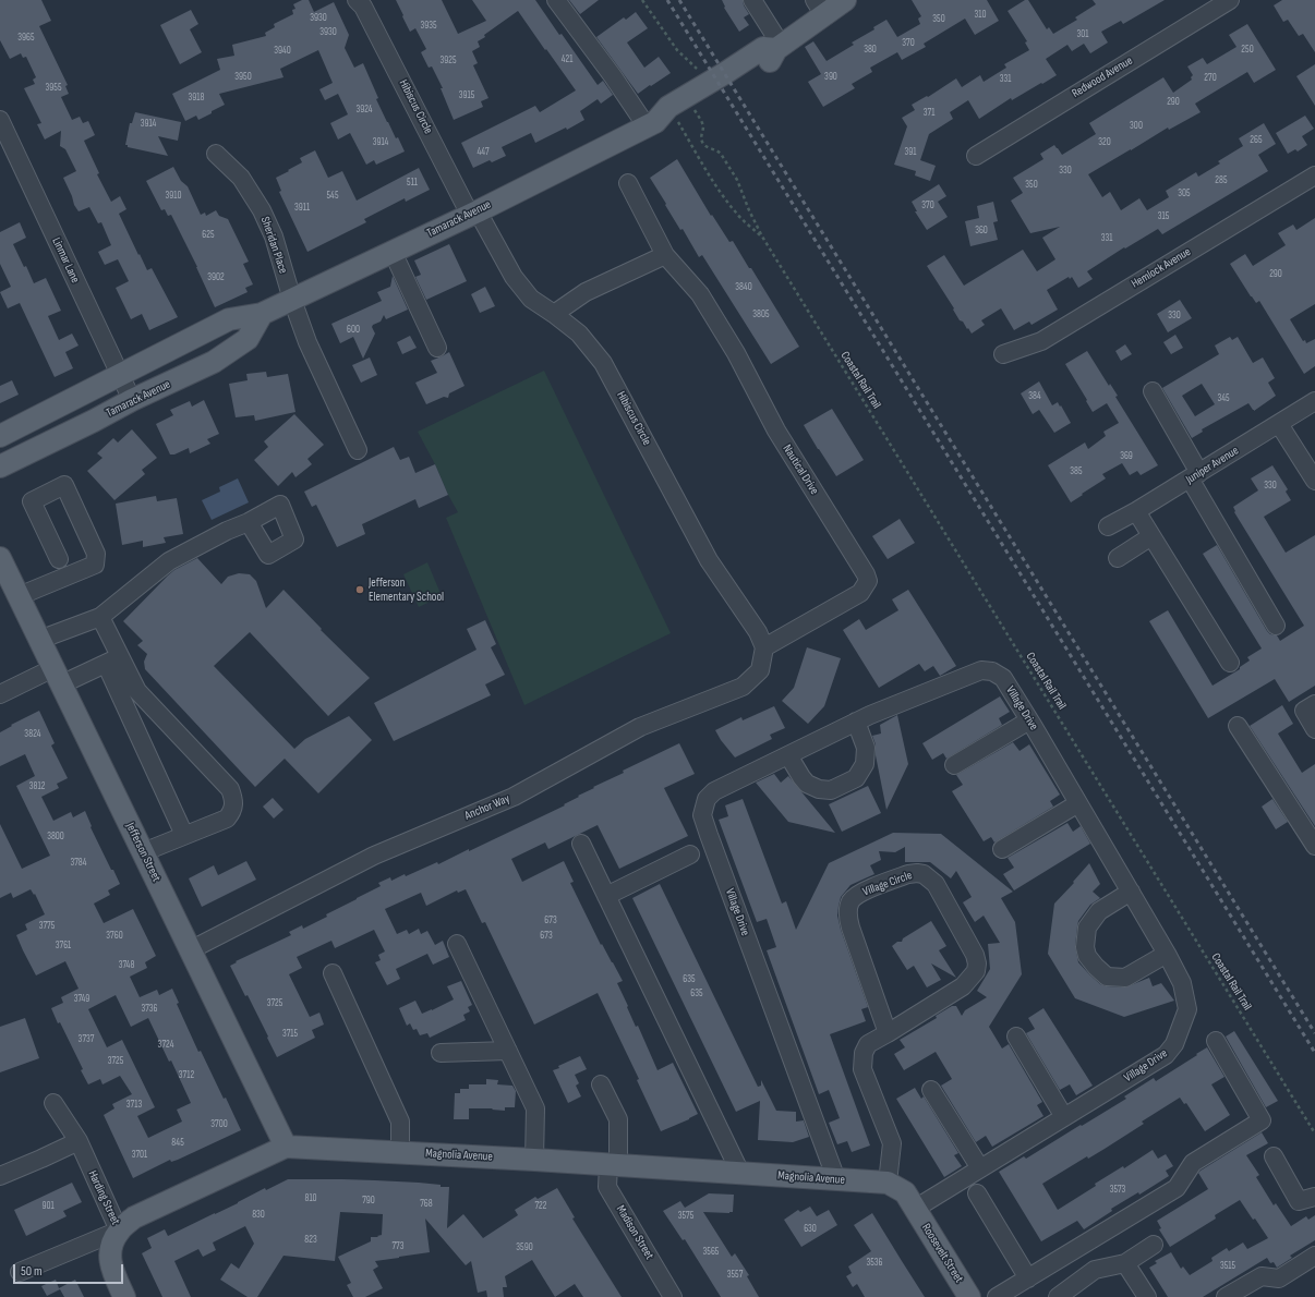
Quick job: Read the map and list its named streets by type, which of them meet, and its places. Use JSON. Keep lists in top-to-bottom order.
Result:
{
  "streets": {
    "main road": [
      "Tamarack Avenue",
      "Jefferson Street",
      "Magnolia Avenue",
      "Harding Street",
      "Roosevelt Street"
    ],
    "street": [
      "Redwood Avenue",
      "Hibiscus Circle",
      "Sheridan Place",
      "Linmar Lane",
      "Hemlock Avenue",
      "Juniper Avenue",
      "Nautical Drive",
      "Village Drive",
      "Anchor Way",
      "Village Circle",
      "Madison Street"
    ],
    "path": ["Coastal Rail Trail"]
  },
  "crossings": [
    ["Hibiscus Circle", "Tamarack Avenue"],
    ["Hibiscus Circle", "Nautical Drive"],
    ["Hibiscus Circle", "Anchor Way"],
    ["Tamarack Avenue", "Sheridan Place"],
    ["Tamarack Avenue", "Linmar Lane"],
    ["Tamarack Avenue", "Coastal Rail Trail"],
    ["Nautical Drive", "Anchor Way"],
    ["Village Drive", "Magnolia Avenue"],
    ["Village Drive", "Roosevelt Street"],
    ["Anchor Way", "Jefferson Street"],
    ["Jefferson Street", "Magnolia Avenue"],
    ["Village Circle", "Magnolia Avenue"],
    ["Magnolia Avenue", "Harding Street"],
    ["Magnolia Avenue", "Madison Street"],
    ["Magnolia Avenue", "Roosevelt Street"]
  ],
  "places": ["Jefferson Elementary School"],
  "house_numbers": [
    "310",
    "3930",
    "350",
    "3935",
    "3930",
    "301",
    "3965",
    "370",
    "380",
    "250",
    "3940",
    "421",
    "3925",
    "3950",
    "390",
    "270",
    "331",
    "3955",
    "3915",
    "3918",
    "290",
    "3924",
    "371",
    "3914",
    "300",
    "265",
    "3914",
    "320",
    "447",
    "391",
    "330",
    "285",
    "511",
    "350",
    "305",
    "3910",
    "545",
    "370",
    "3911",
    "315",
    "360",
    "625",
    "331",
    "290",
    "3902",
    "3840",
    "3805",
    "330",
    "600",
    "384",
    "345",
    "369",
    "385",
    "330",
    "3824",
    "3812",
    "3800",
    "3784",
    "673",
    "3775",
    "3760",
    "673",
    "3761",
    "3748",
    "635",
    "635",
    "3749",
    "3725",
    "3736",
    "3715",
    "3737",
    "3724",
    "3725",
    "3712",
    "3713",
    "3700",
    "845",
    "3701",
    "3573",
    "810",
    "790",
    "768",
    "901",
    "722",
    "830",
    "3575",
    "630",
    "823",
    "773",
    "3590",
    "3565",
    "3536",
    "3515",
    "3557"
  ],
  "scale_bar": "50 m"
}
